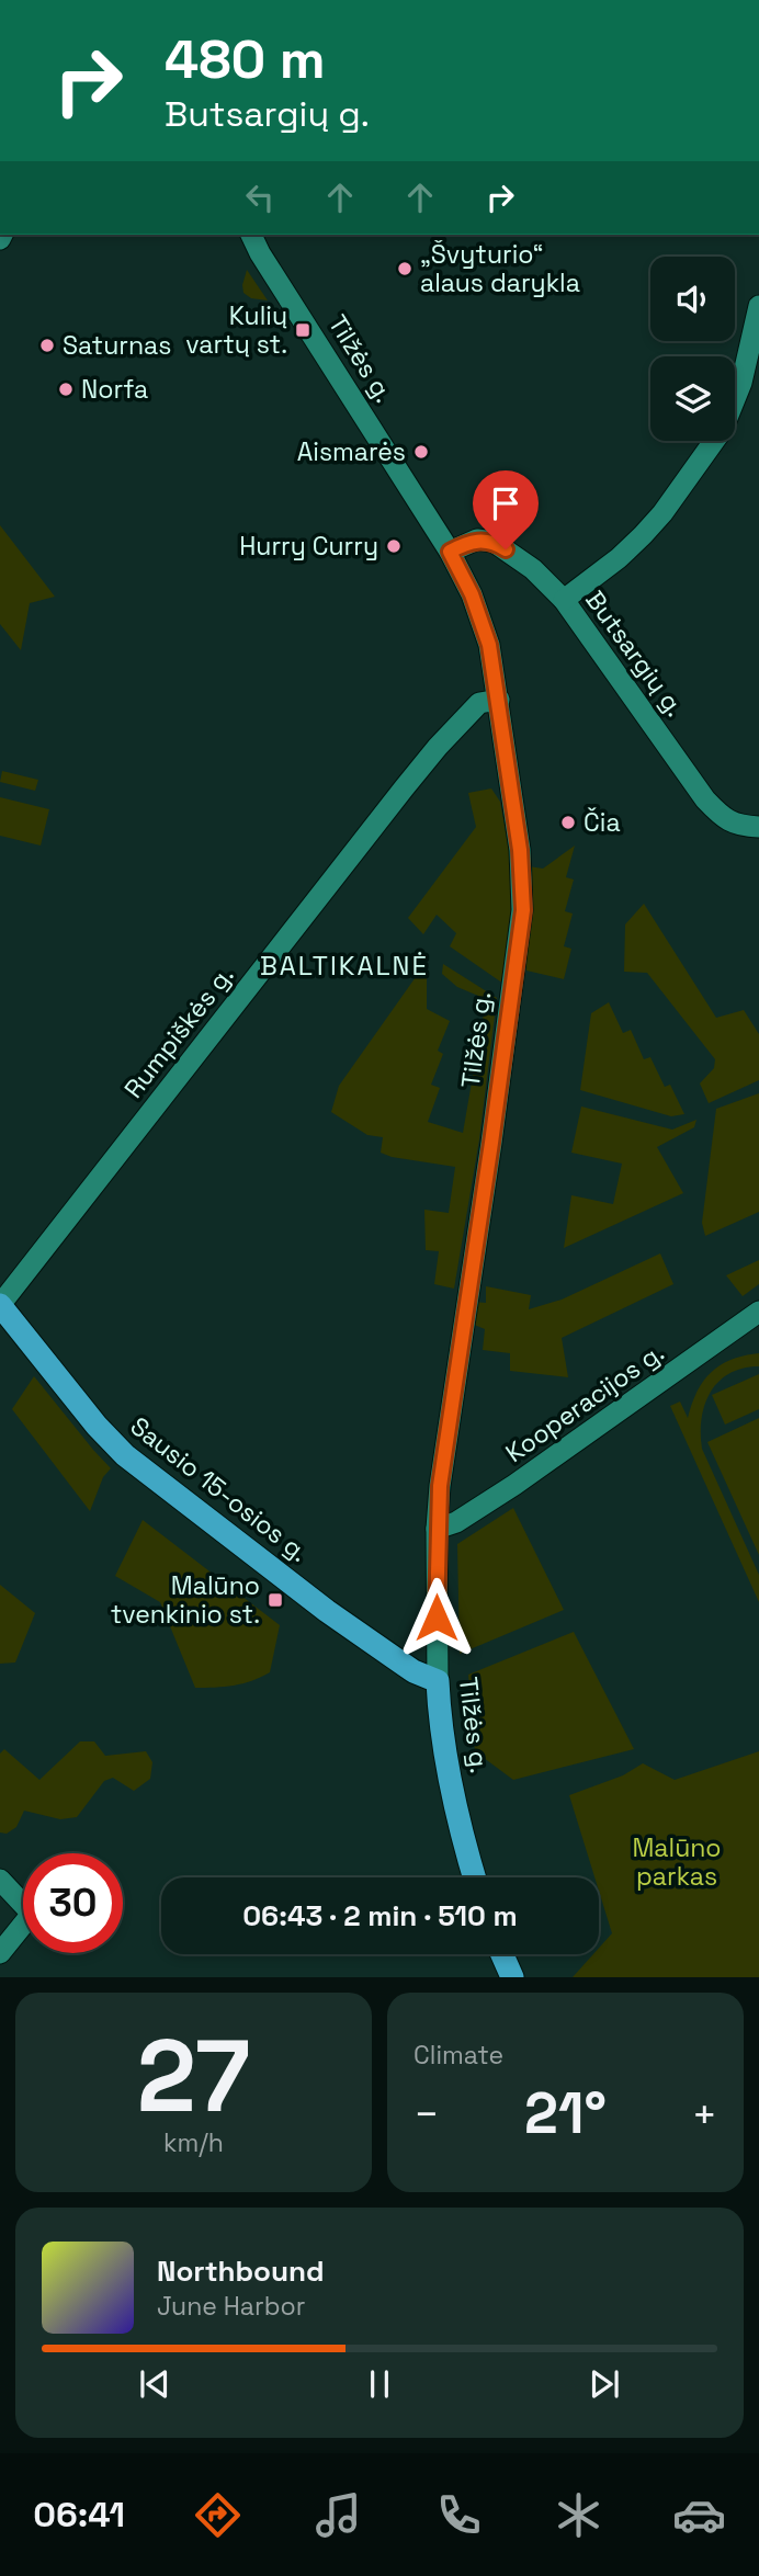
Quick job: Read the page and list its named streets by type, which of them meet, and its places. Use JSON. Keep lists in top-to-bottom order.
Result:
{
  "streets": {
    "main road": ["Tilžės g.", "Sausio 15-osios g."],
    "street": ["Butsargių g.", "Rumpiškės g.", "Kooperacijos g."]
  },
  "crossings": [
    ["Tilžės g.", "Butsargių g."],
    ["Tilžės g.", "Rumpiškės g."],
    ["Tilžės g.", "Kooperacijos g."],
    ["Tilžės g.", "Sausio 15-osios g."],
    ["Rumpiškės g.", "Sausio 15-osios g."]
  ],
  "districts": ["BALTIKALNĖ"],
  "parks": ["Malūno parkas"],
  "places": {
    "other": [
      "„Švyturio“ alaus darykla",
      "Saturnas",
      "Norfa",
      "Aismarės",
      "Hurry Curry",
      "Čia"
    ],
    "transit": ["Kulių vartų st.", "Malūno tvenkinio st."]
  },
  "page": {
    "turn": ["480 m", "Butsargių g."],
    "limit": "30",
    "trip": "06:43 · 2 min · 510 m",
    "tile": [
      ["27", "km/h"],
      "Climate"
    ],
    "heat": ["−", "21°", "+"],
    "song": ["Northbound", "June Harbor"],
    "tabs": "06:41"
  }
}
